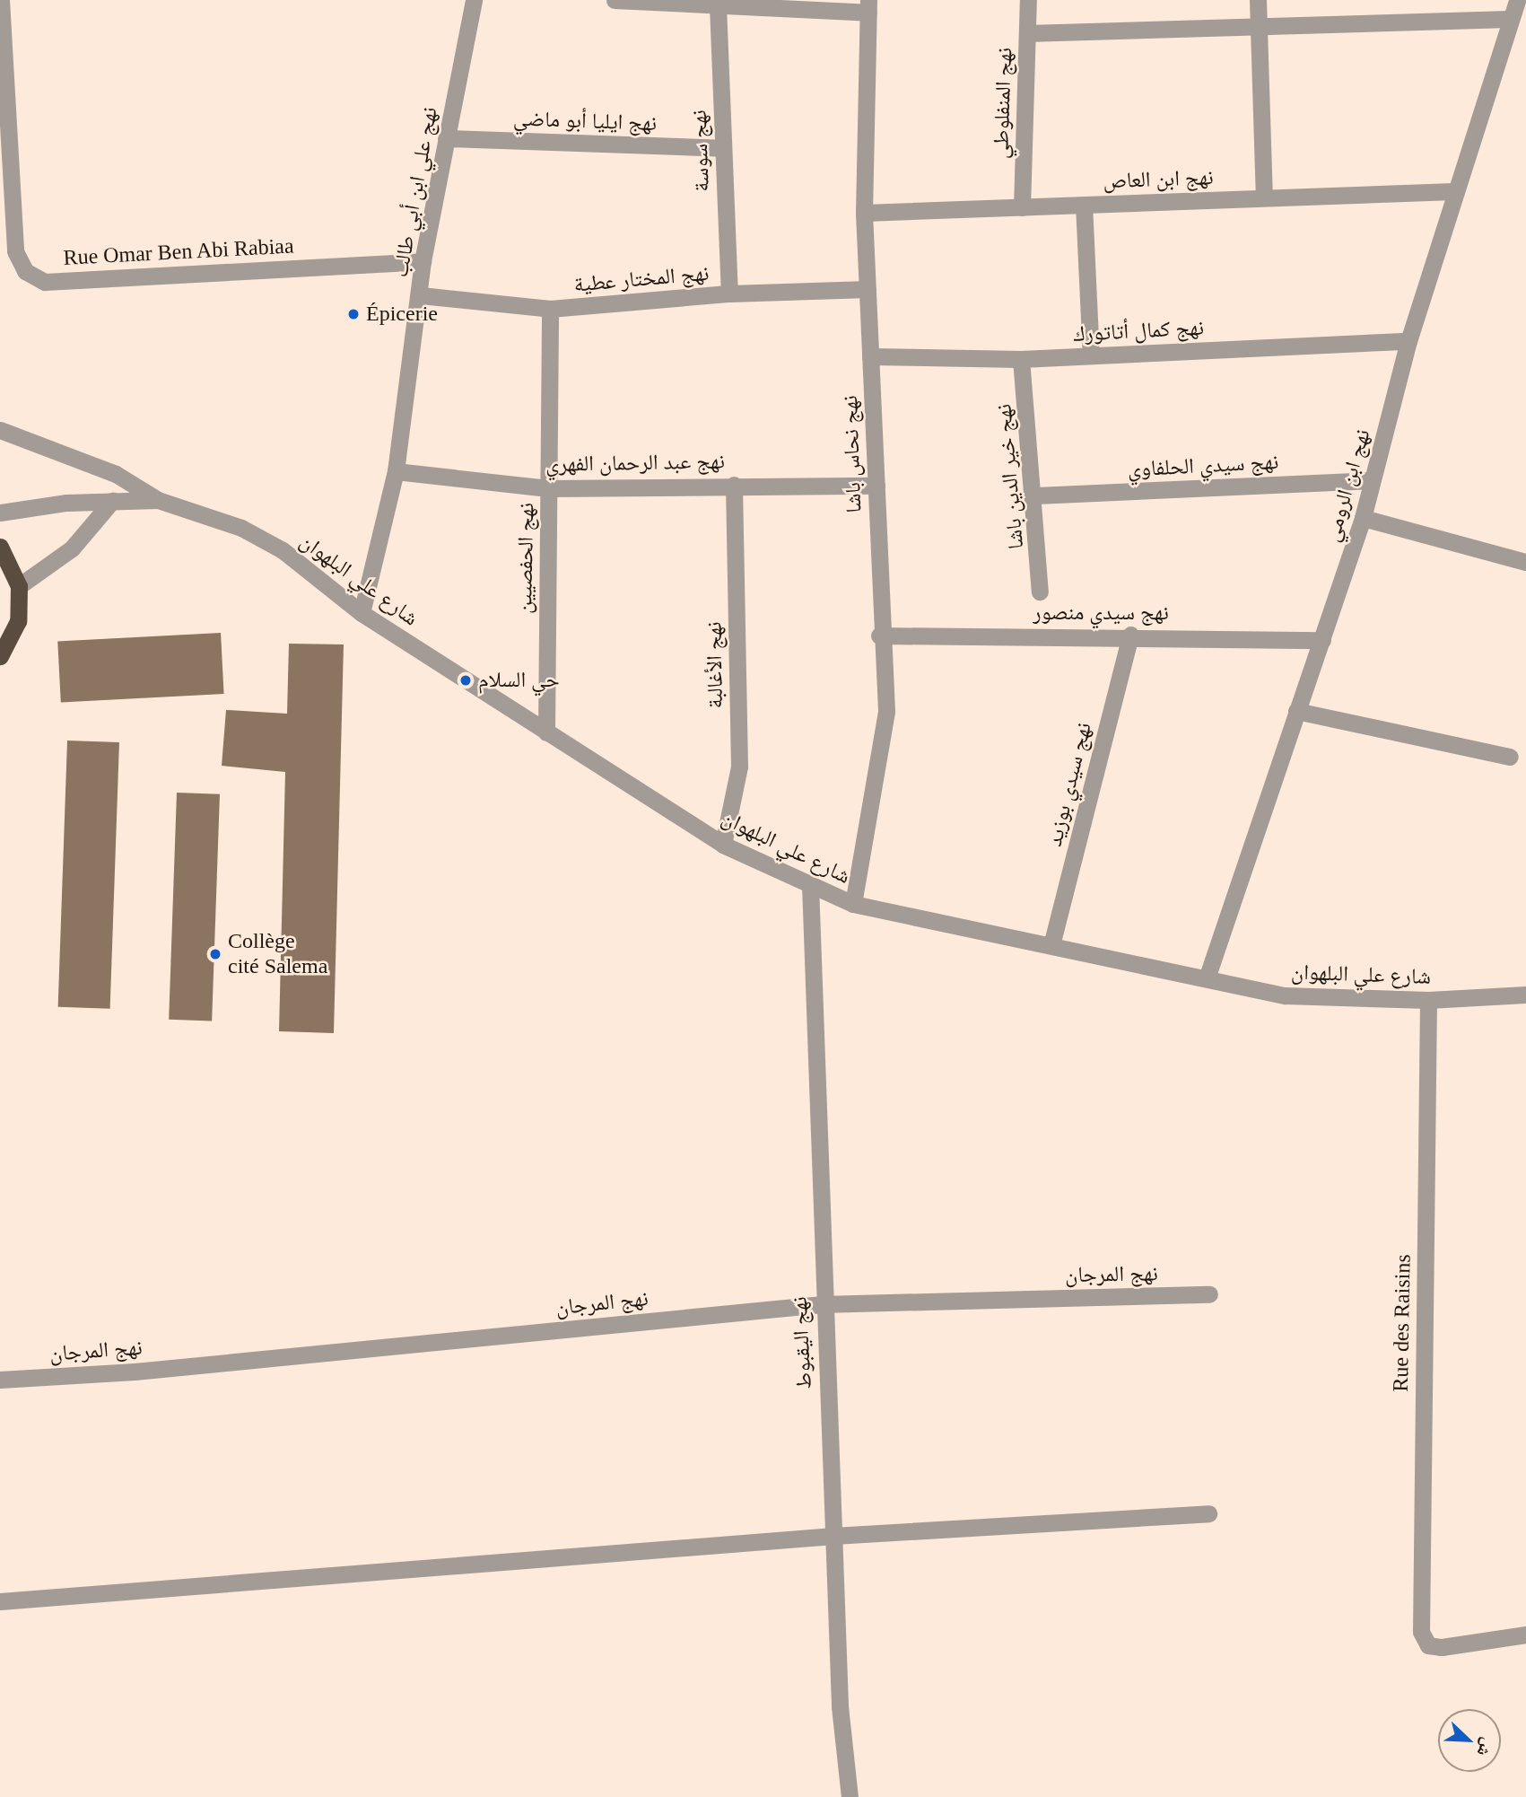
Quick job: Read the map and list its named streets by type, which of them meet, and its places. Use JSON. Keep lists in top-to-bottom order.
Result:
{
  "streets": {
    "street": [
      "نهج المنفلوطي",
      "نهج ايليا أبو ماضي",
      "نهج سوسة",
      "نهج ابن العاص",
      "نهج علي ابن أبي طالب",
      "Rue Omar Ben Abi Rabiaa",
      "نهج المختار عطية",
      "نهج كمال أتاتورك",
      "نهج نحاس باشا",
      "نهج عبد الرحمان الفهري",
      "نهج سيدي الحلفاوي",
      "نهج خير الدين باشا",
      "نهج ابن الرومي",
      "نهج الحفصيين",
      "شارع علي البلهوان",
      "نهج سيدي منصور",
      "نهج الأغالبة",
      "نهج سيدي بوزيد",
      "نهج المرجان",
      "Rue des Raisins",
      "نهج اليقبوط"
    ]
  },
  "crossings": [
    ["نهج المنفلوطي", "نهج ابن العاص"],
    ["نهج ايليا أبو ماضي", "نهج سوسة"],
    ["نهج ايليا أبو ماضي", "نهج علي ابن أبي طالب"],
    ["نهج سوسة", "نهج المختار عطية"],
    ["نهج ابن العاص", "نهج نحاس باشا"],
    ["نهج ابن العاص", "نهج ابن الرومي"],
    ["نهج علي ابن أبي طالب", "Rue Omar Ben Abi Rabiaa"],
    ["نهج علي ابن أبي طالب", "نهج المختار عطية"],
    ["نهج علي ابن أبي طالب", "نهج عبد الرحمان الفهري"],
    ["نهج علي ابن أبي طالب", "شارع علي البلهوان"],
    ["نهج المختار عطية", "نهج نحاس باشا"],
    ["نهج المختار عطية", "نهج الحفصيين"],
    ["نهج كمال أتاتورك", "نهج نحاس باشا"],
    ["نهج كمال أتاتورك", "نهج خير الدين باشا"],
    ["نهج كمال أتاتورك", "نهج ابن الرومي"],
    ["نهج نحاس باشا", "نهج عبد الرحمان الفهري"],
    ["نهج نحاس باشا", "شارع علي البلهوان"],
    ["نهج نحاس باشا", "نهج سيدي منصور"],
    ["نهج عبد الرحمان الفهري", "نهج الحفصيين"],
    ["نهج عبد الرحمان الفهري", "نهج الأغالبة"],
    ["نهج سيدي الحلفاوي", "نهج خير الدين باشا"],
    ["نهج سيدي الحلفاوي", "نهج ابن الرومي"],
    ["نهج ابن الرومي", "شارع علي البلهوان"],
    ["نهج ابن الرومي", "نهج سيدي منصور"],
    ["نهج الحفصيين", "شارع علي البلهوان"],
    ["شارع علي البلهوان", "نهج الأغالبة"],
    ["شارع علي البلهوان", "نهج سيدي بوزيد"],
    ["شارع علي البلهوان", "Rue des Raisins"],
    ["شارع علي البلهوان", "نهج اليقبوط"],
    ["نهج سيدي منصور", "نهج سيدي بوزيد"],
    ["نهج المرجان", "نهج اليقبوط"]
  ],
  "places": ["Épicerie", "حي السلام", "Collège cité Salema"],
  "north": "bottom right"
}
